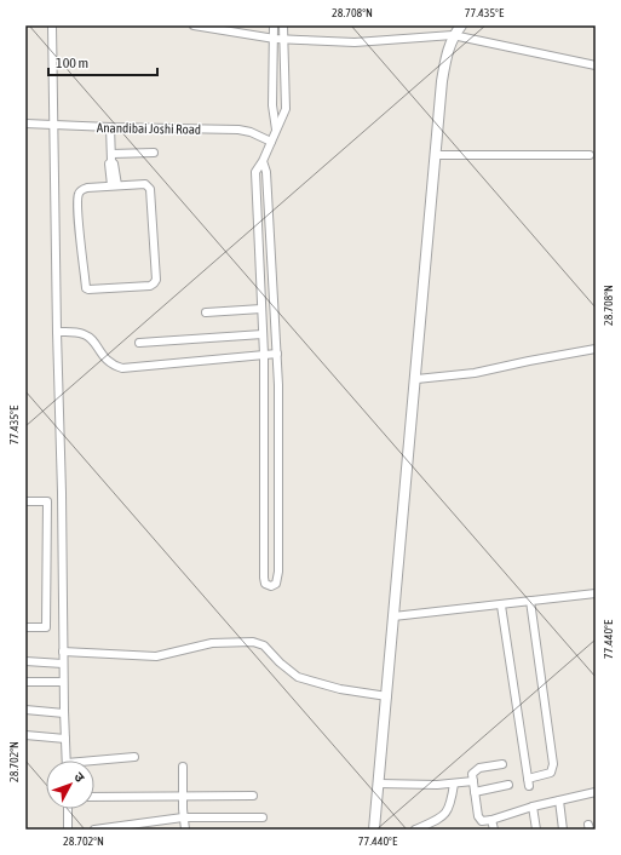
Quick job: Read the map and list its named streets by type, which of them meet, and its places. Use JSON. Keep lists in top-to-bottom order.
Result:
{
  "streets": {
    "street": ["Anandibai Joshi Road"]
  },
  "scale_bar": "100 m",
  "north": "top right",
  "coordinates": [
    "28.708°N",
    "77.435°E",
    "77.440°E",
    "28.702°N"
  ]
}
